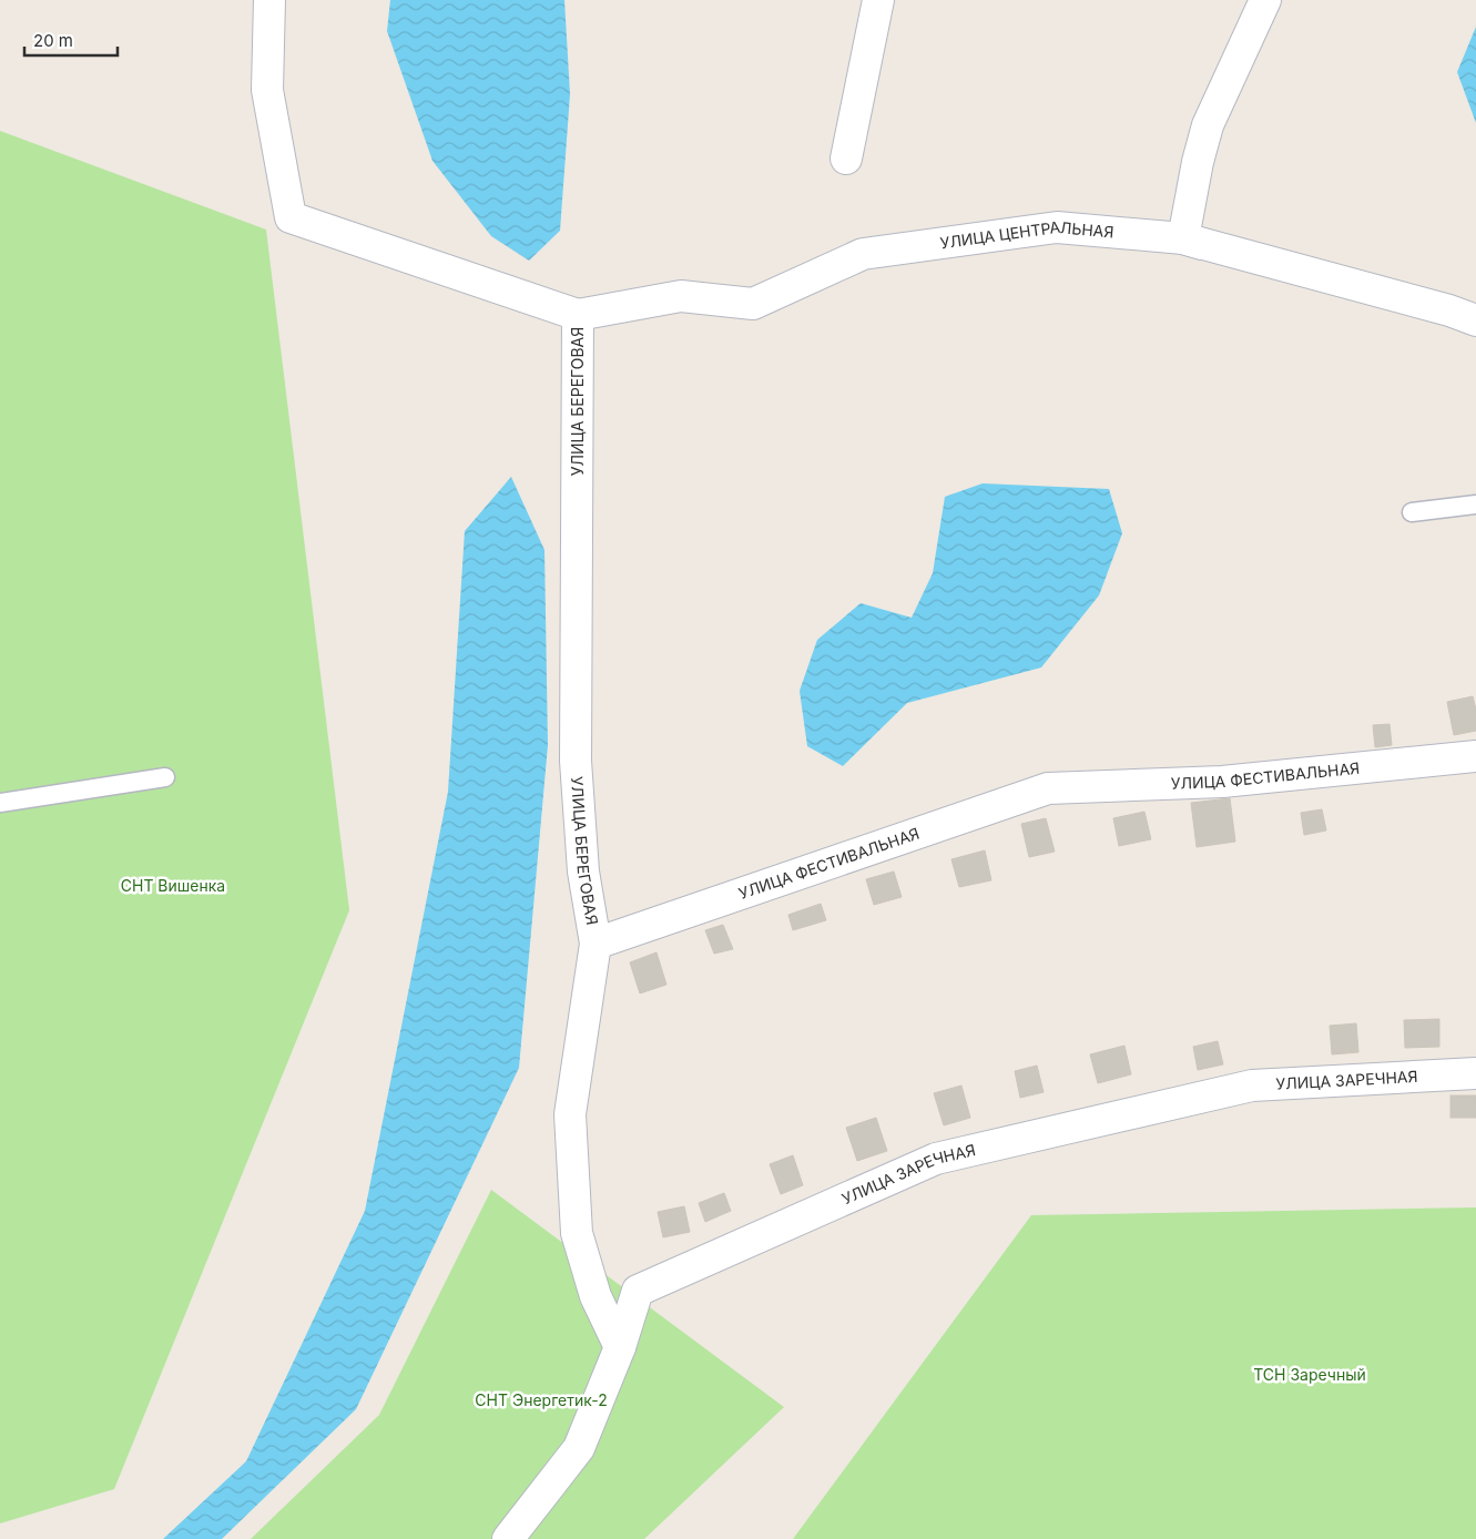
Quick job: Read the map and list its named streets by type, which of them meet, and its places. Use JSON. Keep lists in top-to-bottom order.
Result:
{
  "streets": {
    "street": [
      "УЛИЦА ЦЕНТРАЛЬНАЯ",
      "УЛИЦА БЕРЕГОВАЯ",
      "УЛИЦА ФЕСТИВАЛЬНАЯ",
      "УЛИЦА ЗАРЕЧНАЯ"
    ]
  },
  "crossings": [
    ["УЛИЦА БЕРЕГОВАЯ", "УЛИЦА ФЕСТИВАЛЬНАЯ"]
  ],
  "parks": ["СНТ Вишенка", "ТСН Заречный", "СНТ Энергетик-2"],
  "scale_bar": "20 m"
}
